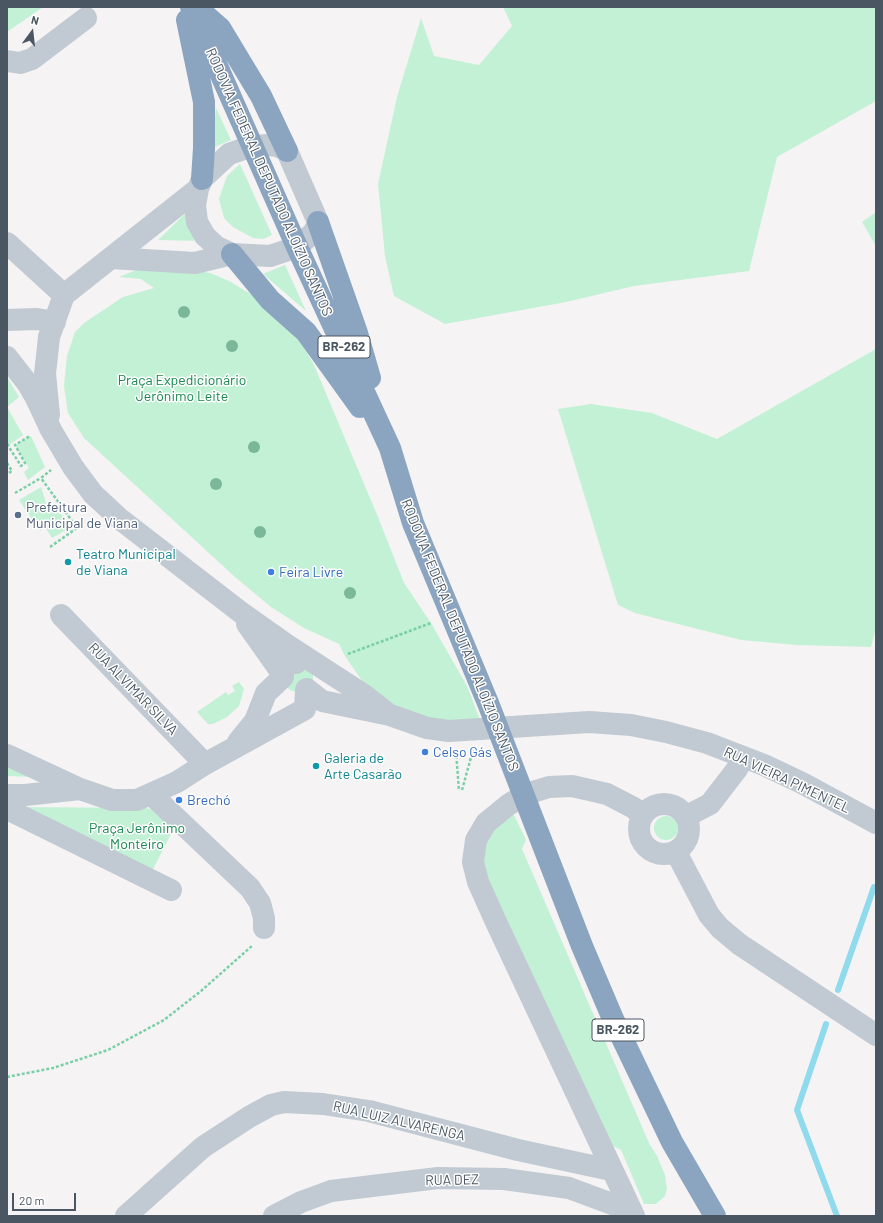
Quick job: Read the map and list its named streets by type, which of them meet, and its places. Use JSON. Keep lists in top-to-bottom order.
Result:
{
  "streets": {
    "highway": ["RODOVIA FEDERAL DEPUTADO ALOÍZIO SANTOS", "BR-262"],
    "street": [
      "RUA ALVIMAR SILVA",
      "RUA VIEIRA PIMENTEL",
      "RUA LUIZ ALVARENGA",
      "RUA DEZ"
    ]
  },
  "parks": ["Praça Expedicionário Jerônimo Leite", "Praça Jerônimo Monteiro"],
  "places": [
    "Prefeitura Municipal de Viana",
    "Teatro Municipal de Viana",
    "Feira Livre",
    "Celso Gás",
    "Galeria de Arte Casarão",
    "Brechó"
  ],
  "scale_bar": "20 m",
  "north": "top"
}
